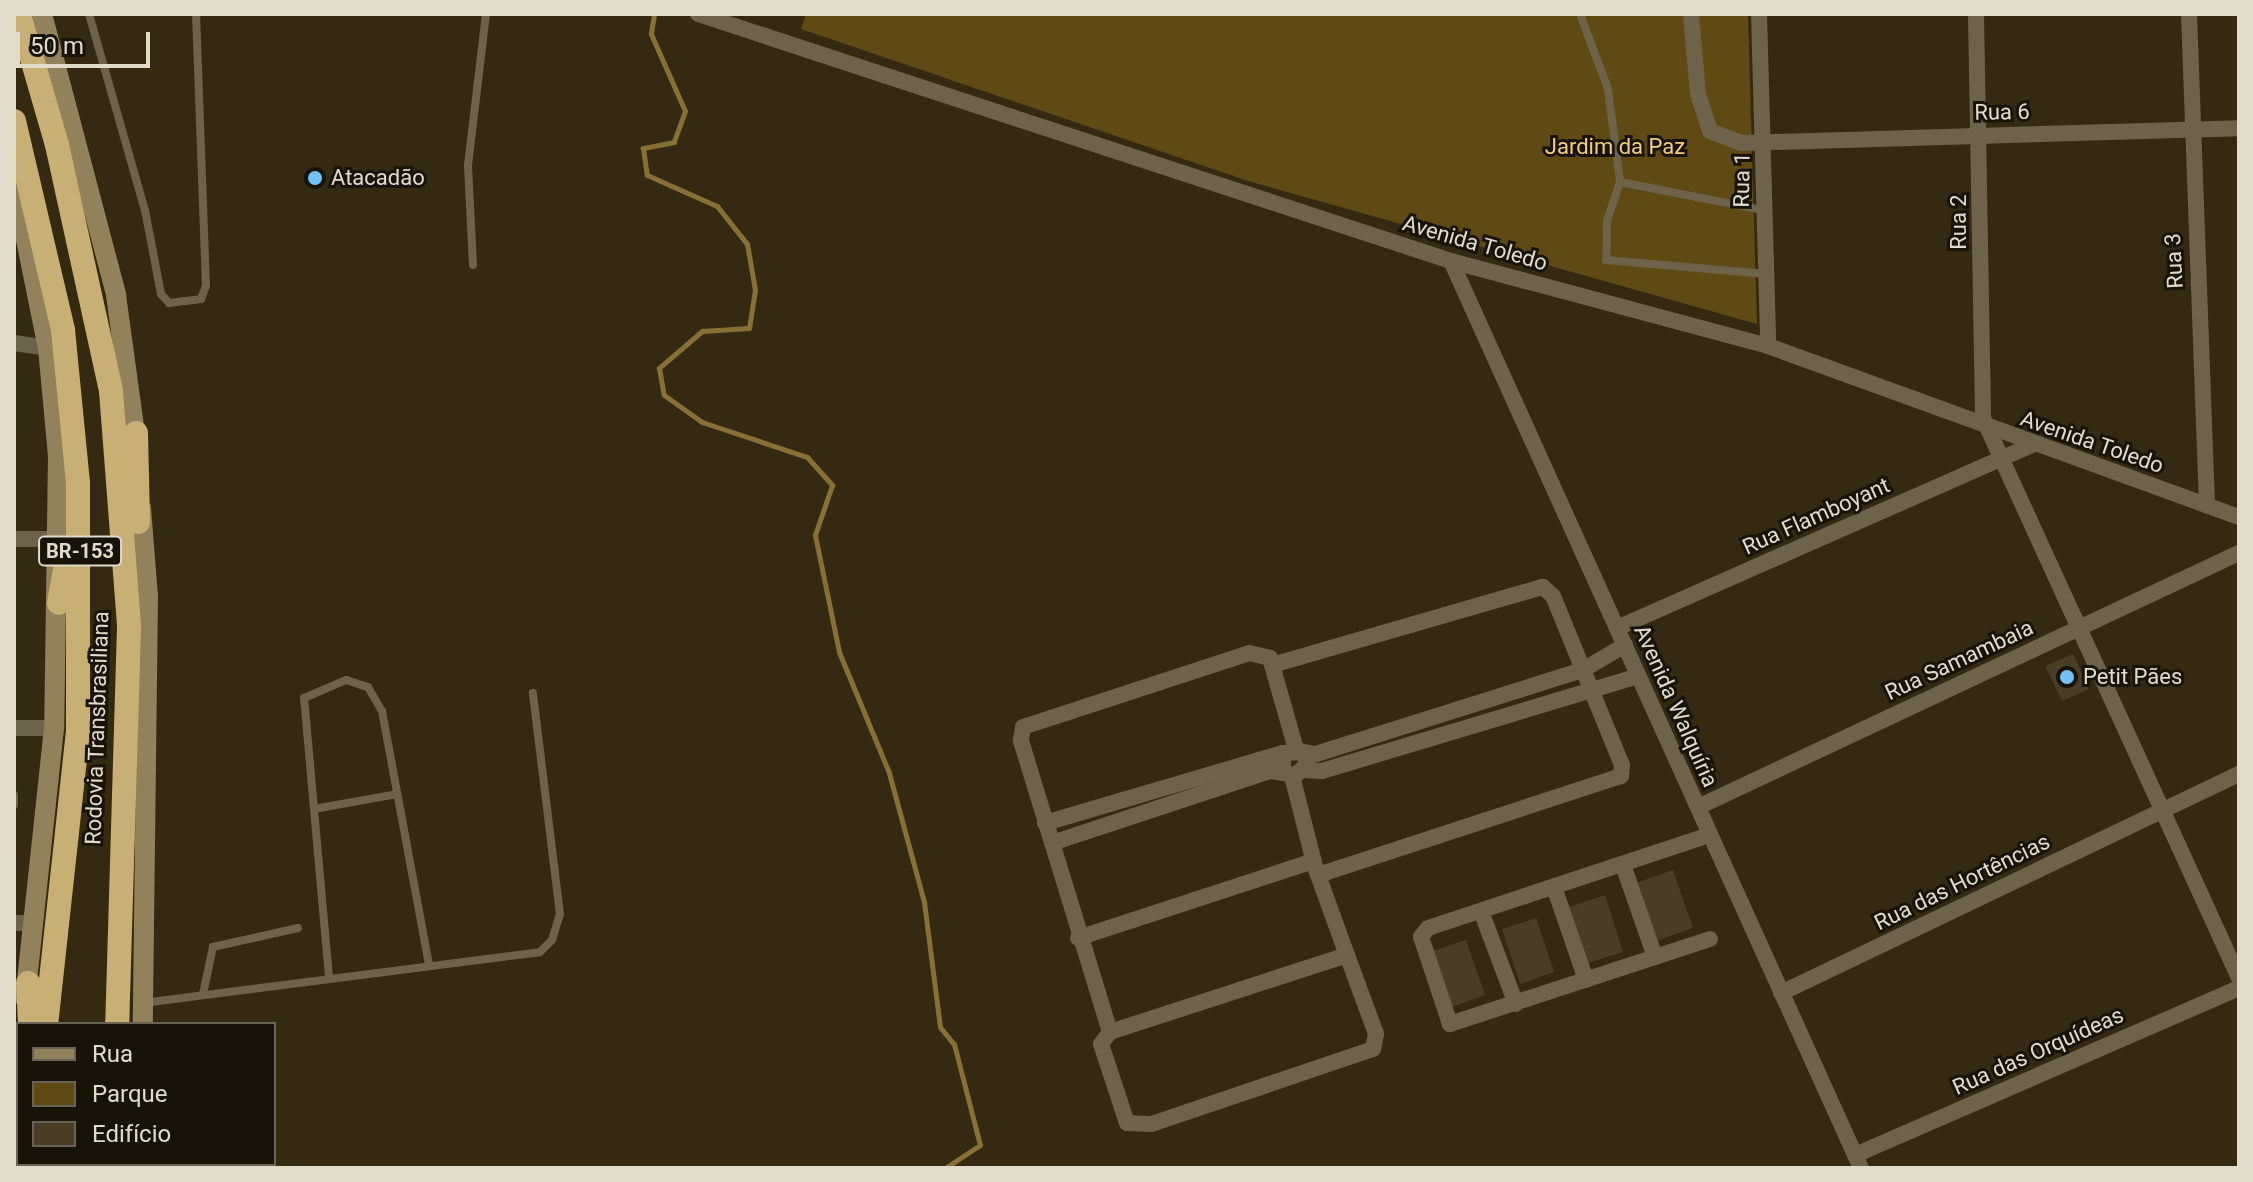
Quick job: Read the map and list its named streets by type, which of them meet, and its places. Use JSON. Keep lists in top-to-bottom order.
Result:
{
  "streets": {
    "highway": ["BR-153", "Rodovia Transbrasiliana"],
    "street": [
      "Rua 6",
      "Rua 1",
      "Rua 2",
      "Avenida Toledo",
      "Rua 3",
      "Rua Flamboyant",
      "Rua Samambaia",
      "Avenida Walquíria",
      "Rua das Hortências",
      "Rua das Orquídeas"
    ]
  },
  "crossings": [
    ["Rua 6", "Rua 1"],
    ["Rua 6", "Rua 2"],
    ["Rua 6", "Rua 3"],
    ["Rua 1", "Avenida Toledo"],
    ["Rua 2", "Avenida Toledo"],
    ["Rua 2", "Rua Flamboyant"],
    ["Rua 2", "Rua Samambaia"],
    ["Rua 2", "Rua das Hortências"],
    ["Avenida Toledo", "Rua 3"],
    ["Avenida Toledo", "Rua Flamboyant"],
    ["Avenida Toledo", "Avenida Walquíria"],
    ["Rua Flamboyant", "Avenida Walquíria"],
    ["Rua Samambaia", "Avenida Walquíria"],
    ["Avenida Walquíria", "Rua das Hortências"],
    ["Avenida Walquíria", "Rua das Orquídeas"]
  ],
  "parks": ["Jardim da Paz"],
  "places": ["Atacadão", "Petit Pães"],
  "legend": ["Rua", "Parque", "Edifício"],
  "scale_bar": "50 m"
}
